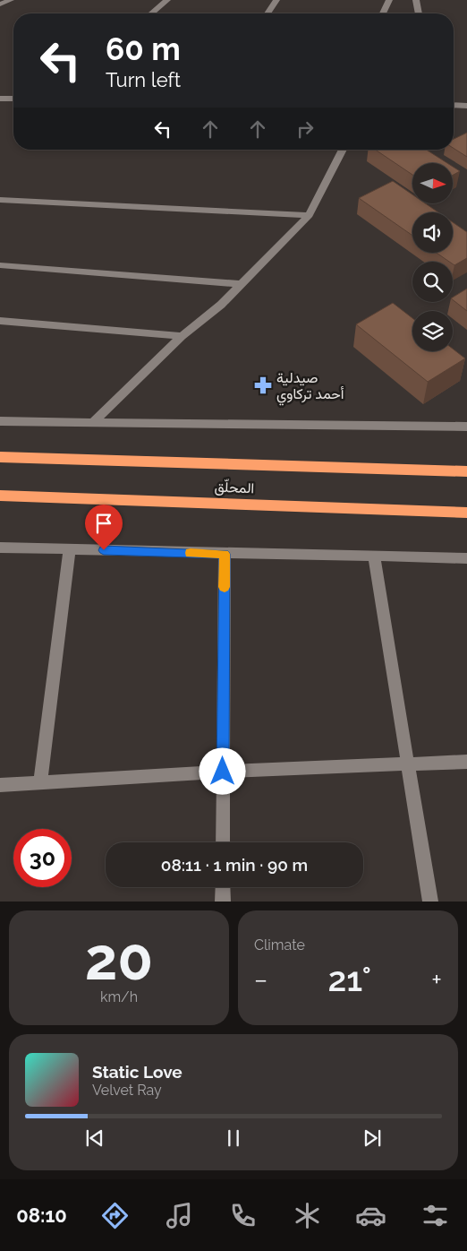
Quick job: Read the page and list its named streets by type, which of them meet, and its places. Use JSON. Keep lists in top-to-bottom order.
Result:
{
  "streets": {
    "highway": ["المحلّق"]
  },
  "places": {
    "pharmacy": ["صيدلية أحمد تركاوي"]
  },
  "north": "right",
  "page": {
    "turn": ["60 m", "Turn left"],
    "limit": "30",
    "trip": "08:11 · 1 min · 90 m",
    "tile": [
      ["20", "km/h"],
      "Climate"
    ],
    "heat": ["−", "21°", "+"],
    "song": ["Static Love", "Velvet Ray"],
    "tabs": "08:10"
  }
}
